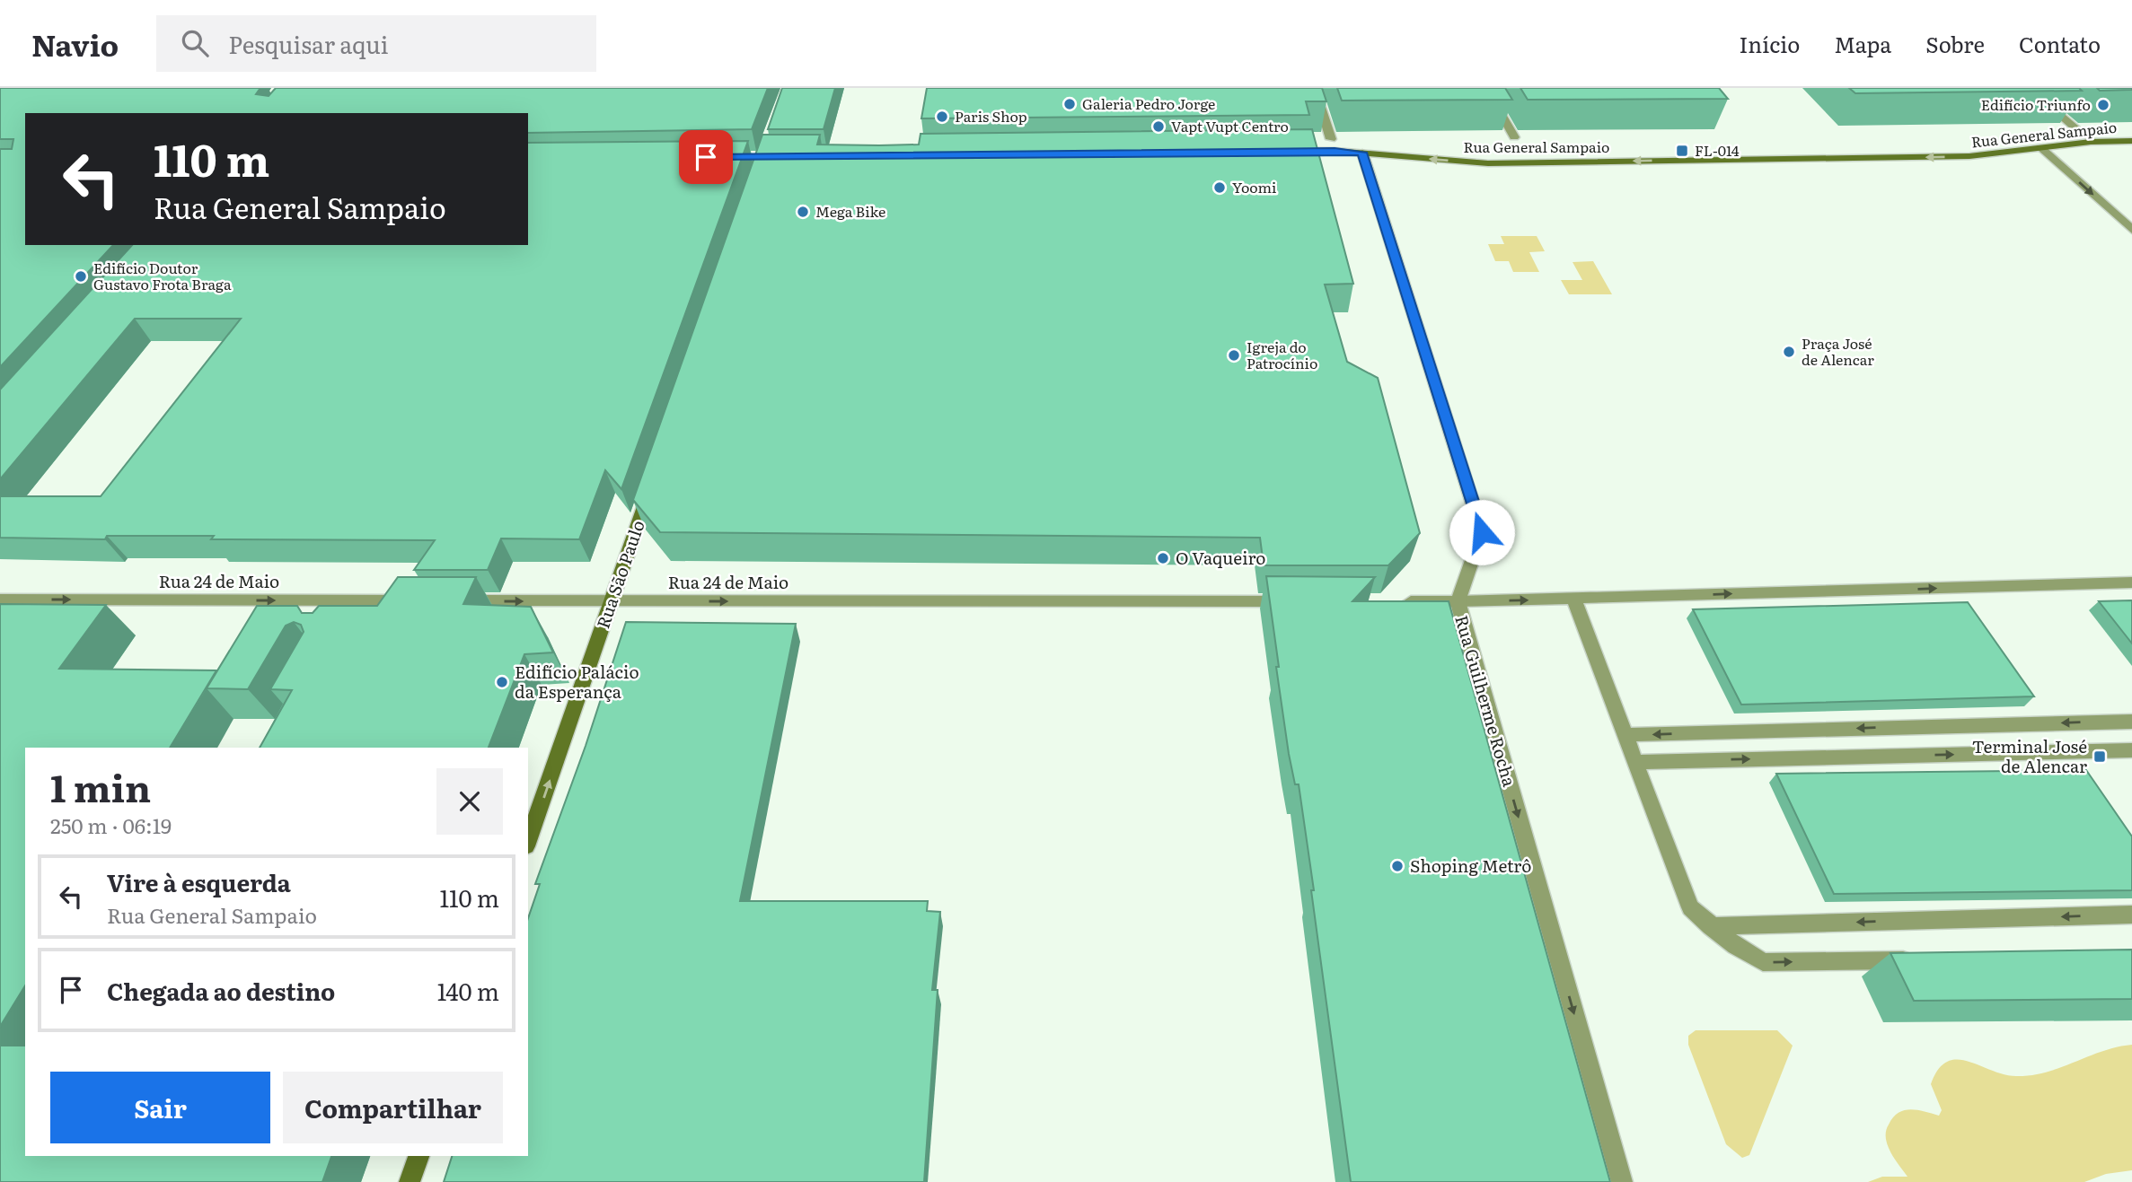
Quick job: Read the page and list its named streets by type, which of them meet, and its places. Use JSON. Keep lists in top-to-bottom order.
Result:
{
  "streets": {
    "main road": ["Rua General Sampaio", "Rua São Paulo"],
    "street": ["Rua 24 de Maio", "Rua Guilherme Rocha"]
  },
  "crossings": [
    ["Rua General Sampaio", "Rua Guilherme Rocha"],
    ["Rua São Paulo", "Rua 24 de Maio"]
  ],
  "one_way": ["Rua General Sampaio", "Rua São Paulo", "Rua 24 de Maio"],
  "places": {
    "other": [
      "Galeria Pedro Jorge",
      "Edifício Triunfo",
      "Paris Shop",
      "Vapt Vupt Centro",
      "Yoomi",
      "Mega Bike",
      "Edifício Doutor Gustavo Frota Braga",
      "Praça José de Alencar",
      "Igreja do Patrocínio",
      "O Vaqueiro",
      "Edifício Palácio da Esperança",
      "Shoping Metrô"
    ],
    "transit": ["FL-014", "Terminal José de Alencar"]
  },
  "page": {
    "header": "Navio",
    "search": "Pesquisar aqui",
    "nav": [
      "Início",
      "Mapa",
      "Sobre",
      "Contato"
    ],
    "turn": ["110 m", "Rua General Sampaio"],
    "heading": ["1 min", "250 m · 06:19"],
    "list": [
      {
        "name": "Vire à esquerda",
        "note": "Rua General Sampaio",
        "value": "110 m"
      },
      {
        "name": "Chegada ao destino",
        "value": "140 m"
      }
    ],
    "buttons": ["Sair", "Compartilhar"]
  }
}
